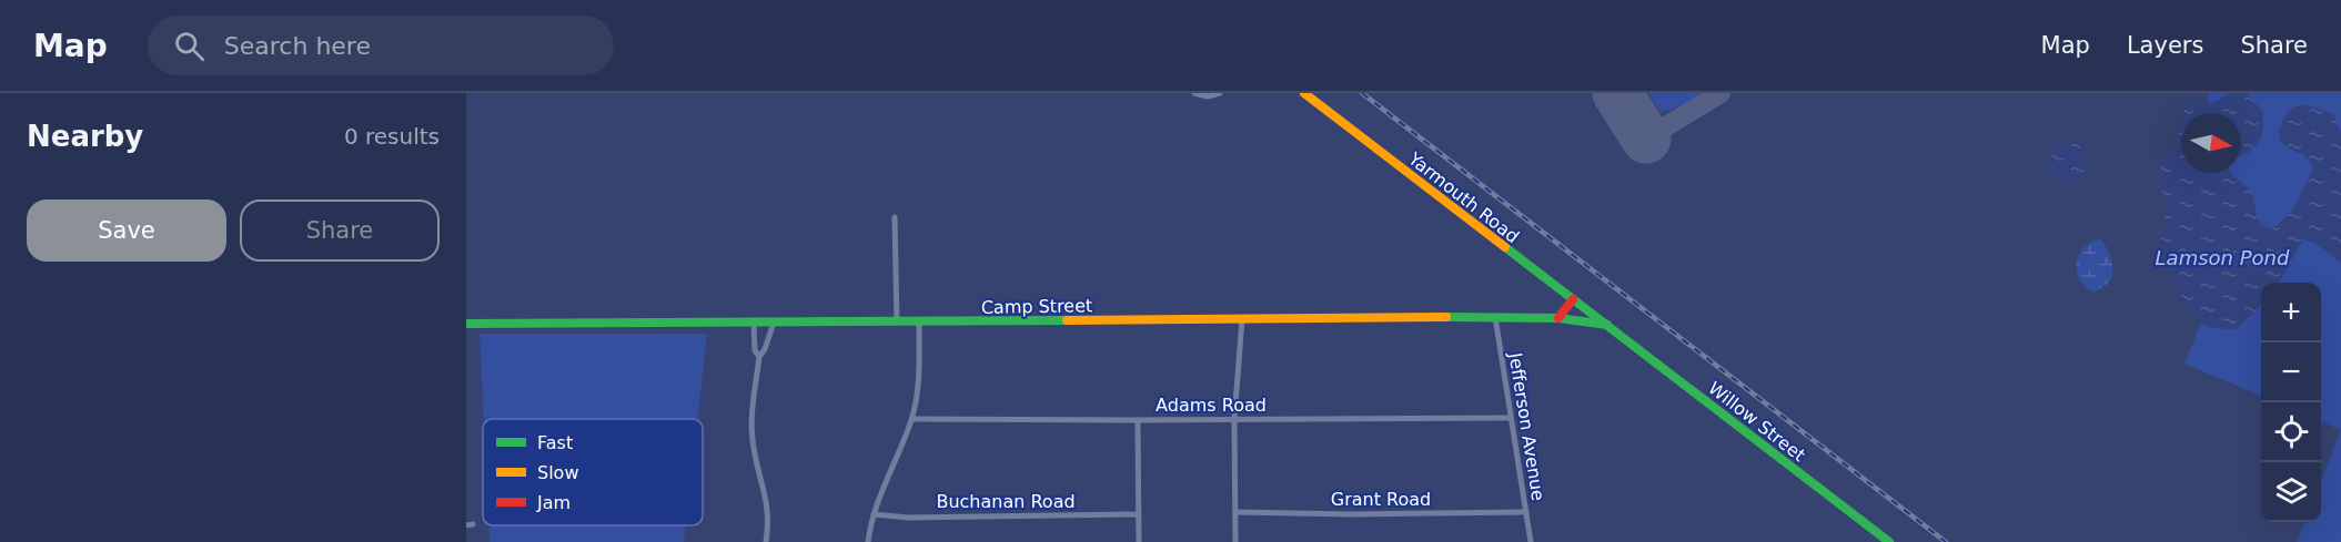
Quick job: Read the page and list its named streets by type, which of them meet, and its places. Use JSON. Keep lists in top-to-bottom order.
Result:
{
  "streets": {
    "main road": ["Yarmouth Road", "Camp Street", "Willow Street"],
    "street": [
      "Adams Road",
      "Jefferson Avenue",
      "Grant Road",
      "Buchanan Road"
    ]
  },
  "crossings": [
    ["Yarmouth Road", "Camp Street"],
    ["Yarmouth Road", "Willow Street"],
    ["Camp Street", "Willow Street"],
    ["Camp Street", "Jefferson Avenue"],
    ["Adams Road", "Jefferson Avenue"],
    ["Jefferson Avenue", "Grant Road"]
  ],
  "water": ["Lamson Pond"],
  "legend": ["Fast", "Slow", "Jam"],
  "north": "right",
  "page": {
    "header": "Map",
    "search": "Search here",
    "nav": ["Map", "Layers", "Share"],
    "heading": ["Nearby", "0 results"],
    "buttons": ["Save", "Share"],
    "map_buttons": ["+", "−"]
  }
}
